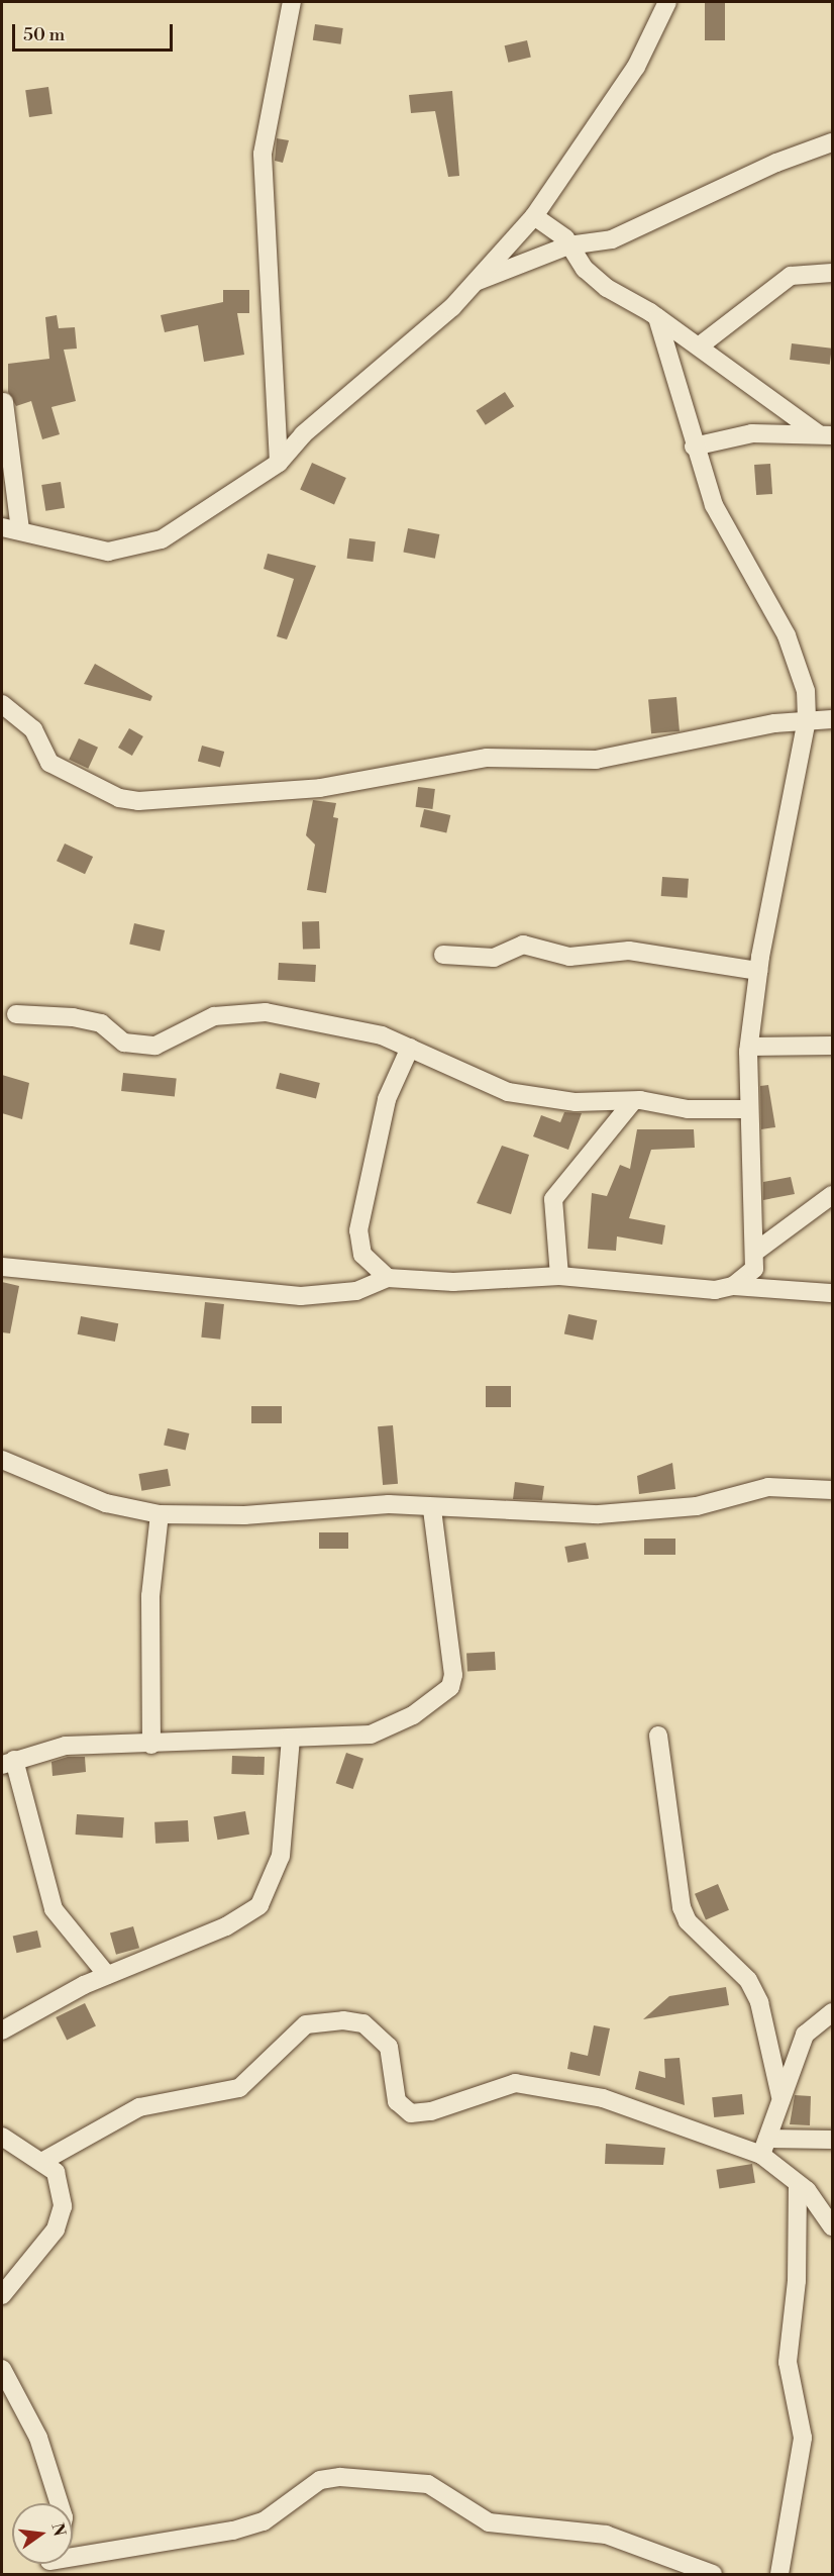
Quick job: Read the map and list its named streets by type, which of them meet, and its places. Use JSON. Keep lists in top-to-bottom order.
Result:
{
  "scale_bar": "50 m",
  "north": "right"
}
